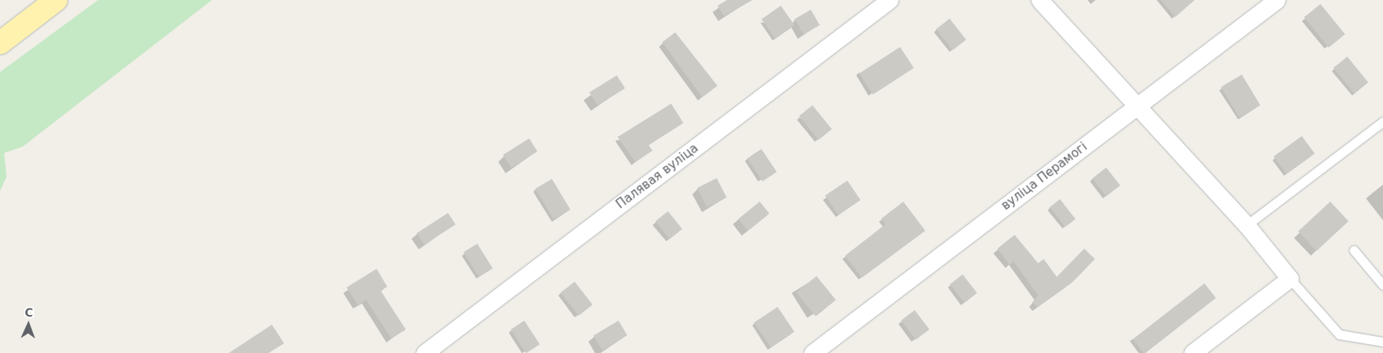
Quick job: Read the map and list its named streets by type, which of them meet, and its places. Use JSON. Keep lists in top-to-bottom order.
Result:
{
  "streets": {
    "street": ["Палявая вуліца", "вуліца Перамогі"]
  },
  "north": "top"
}
